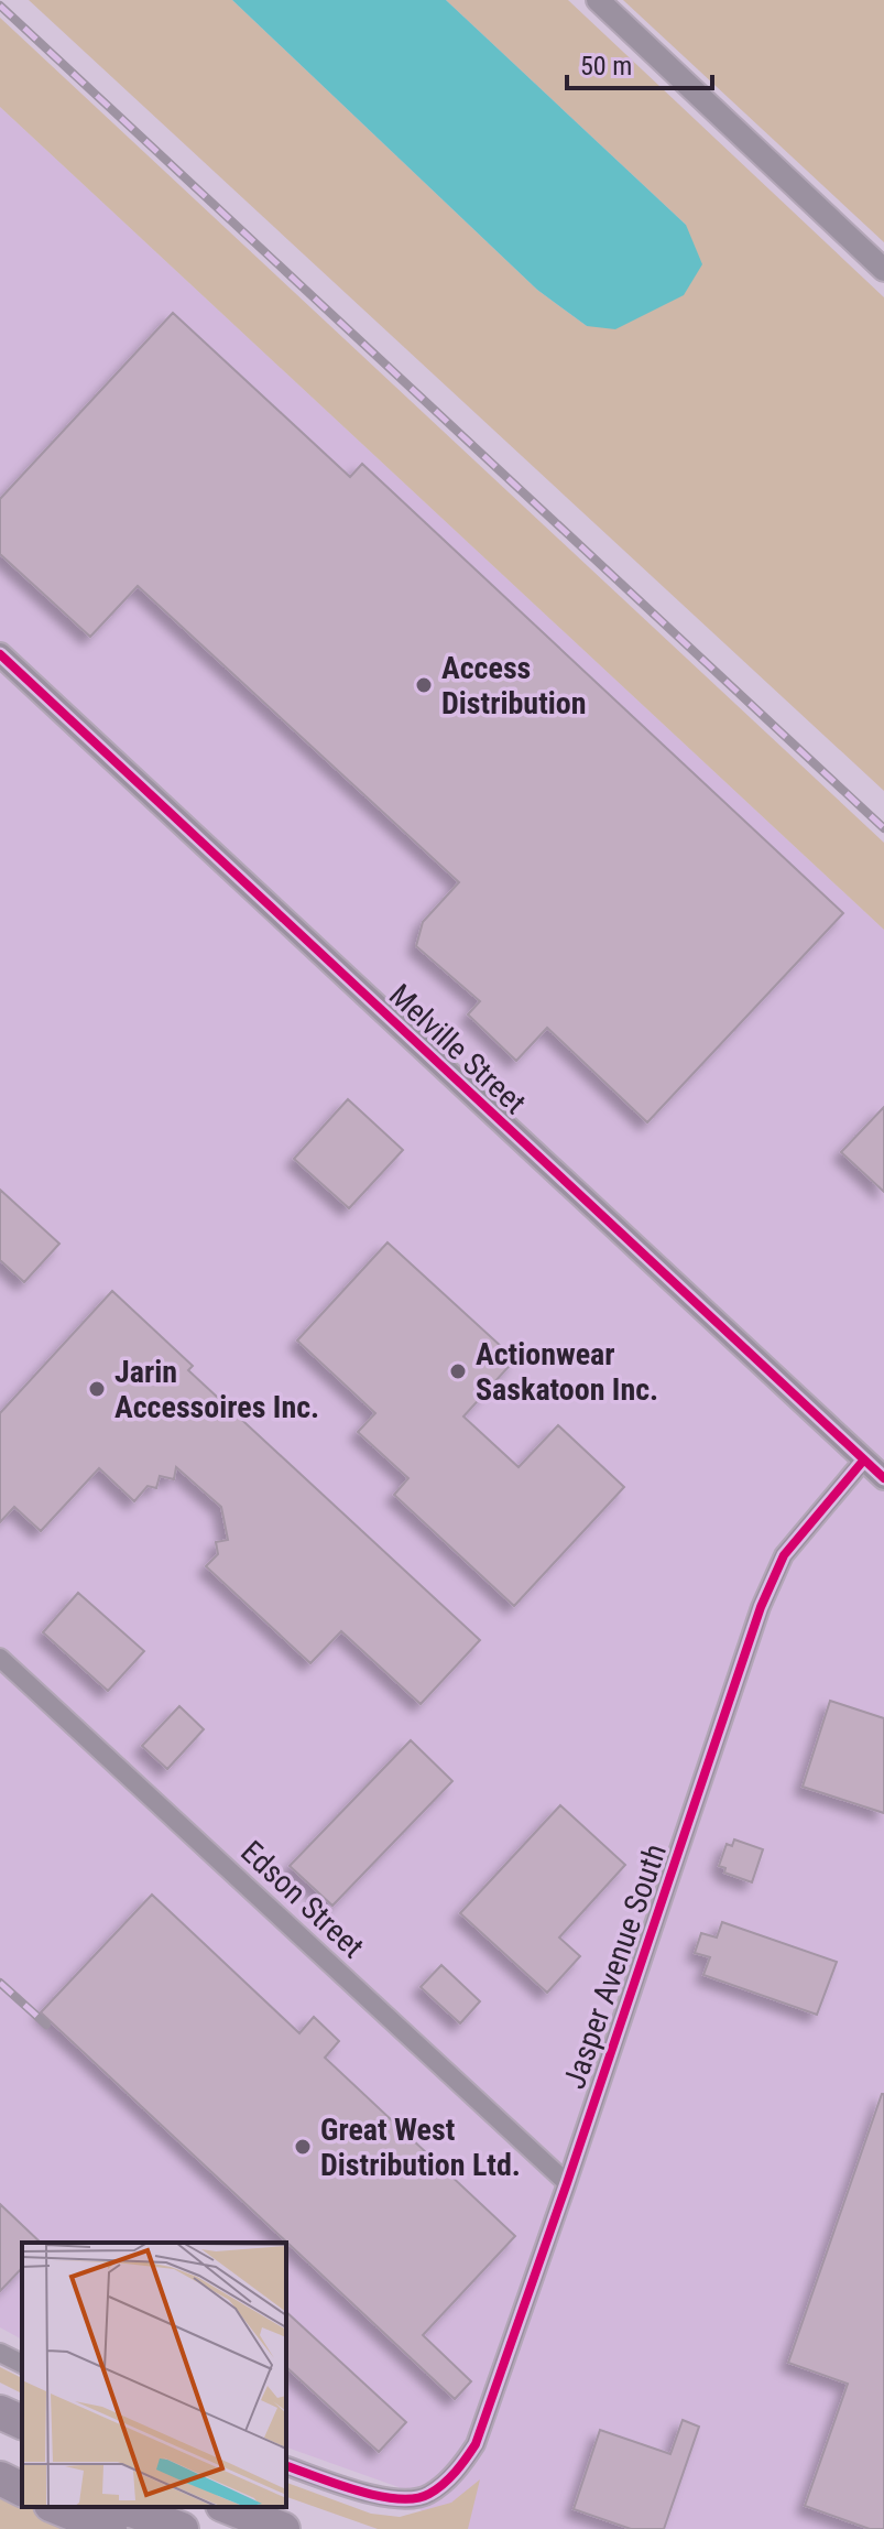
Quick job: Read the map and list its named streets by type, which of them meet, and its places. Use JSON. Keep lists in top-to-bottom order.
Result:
{
  "streets": {
    "street": ["Melville Street", "Edson Street", "Jasper Avenue South"]
  },
  "crossings": [
    ["Melville Street", "Jasper Avenue South"],
    ["Edson Street", "Jasper Avenue South"]
  ],
  "places": [
    "Access Distribution",
    "Actionwear Saskatoon Inc.",
    "Jarin Accessoires Inc.",
    "Great West Distribution Ltd."
  ],
  "scale_bar": "50 m"
}
